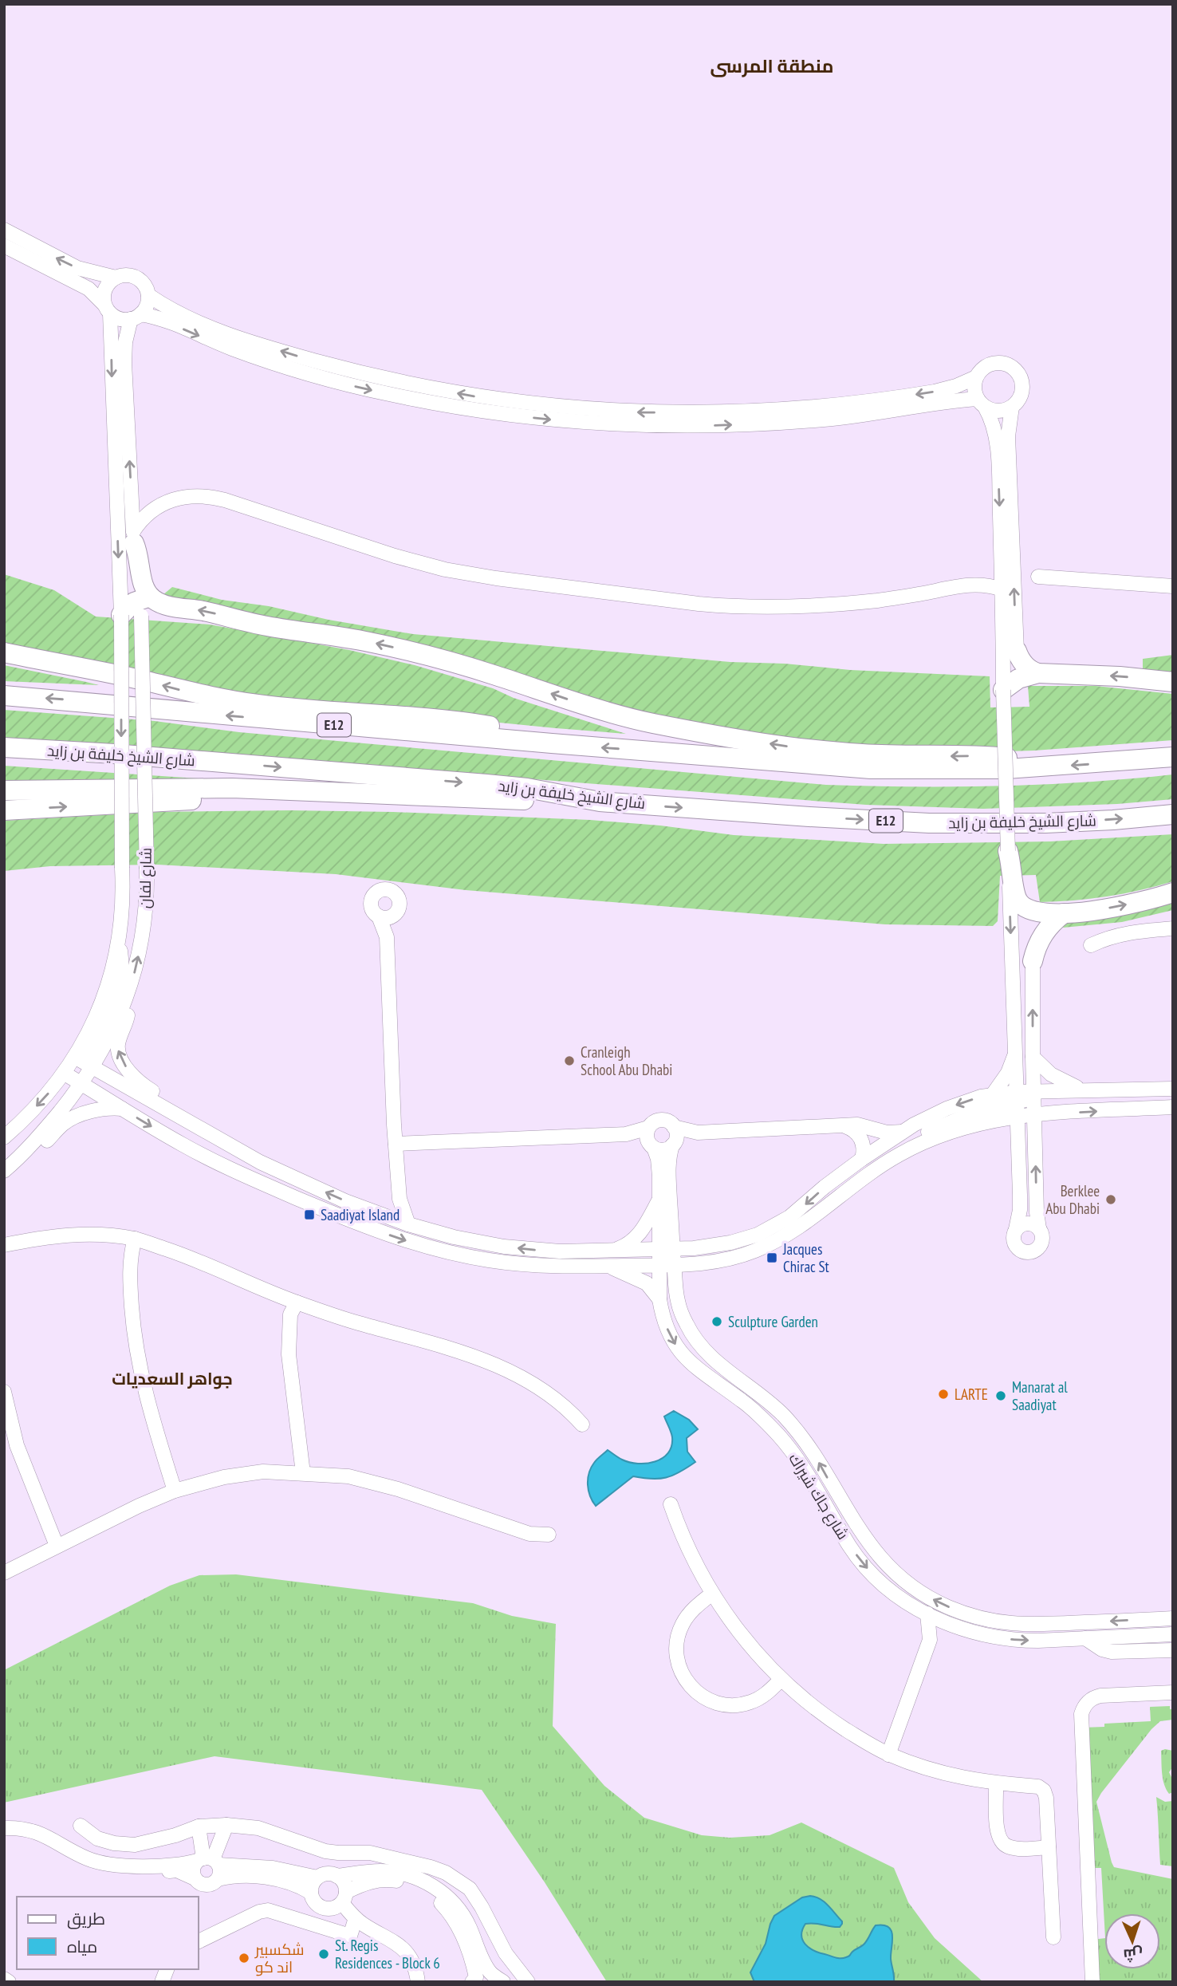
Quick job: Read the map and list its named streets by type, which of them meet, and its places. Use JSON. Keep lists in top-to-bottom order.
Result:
{
  "streets": {
    "highway": ["E12", "شارع الشيخ خليفة بن زايد"],
    "street": ["شارع لفان", "شارع جاك شيراك"]
  },
  "districts": ["منطقة المرسى", "جواهر السعديات"],
  "places": {
    "other": [
      "Cranleigh School Abu Dhabi",
      "Berklee Abu Dhabi",
      "Sculpture Garden",
      "LARTE",
      "Manarat al Saadiyat",
      "St. Regis Residences - Block 6",
      "شكسبير اند كو"
    ],
    "transit": ["Saadiyat Island", "Jacques Chirac St"]
  },
  "legend": ["طريق", "مياه"],
  "north": "bottom"
}
